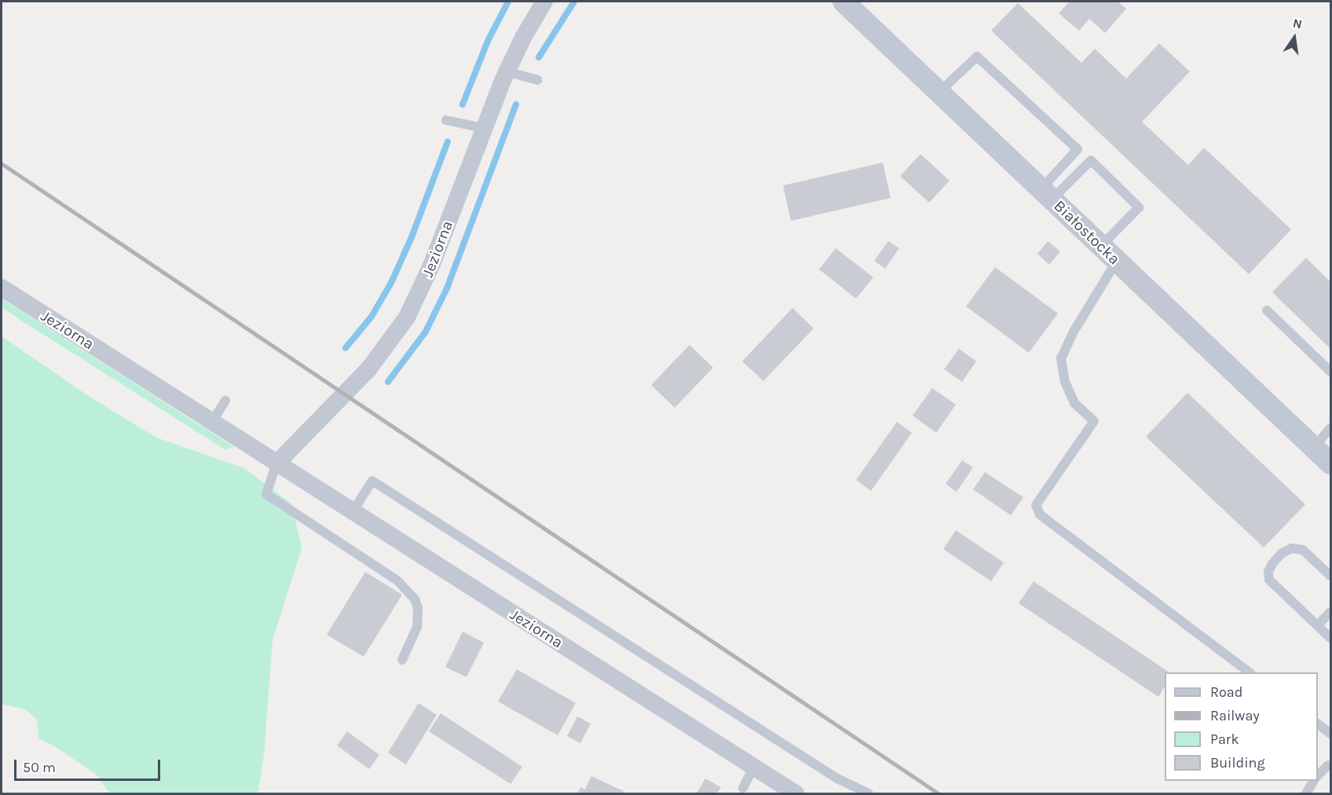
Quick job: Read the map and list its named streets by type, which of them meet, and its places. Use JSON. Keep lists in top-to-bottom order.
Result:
{
  "streets": {
    "street": ["Białostocka", "Jeziorna"]
  },
  "legend": [
    "Road",
    "Railway",
    "Park",
    "Building"
  ],
  "scale_bar": "50 m",
  "north": "top"
}
